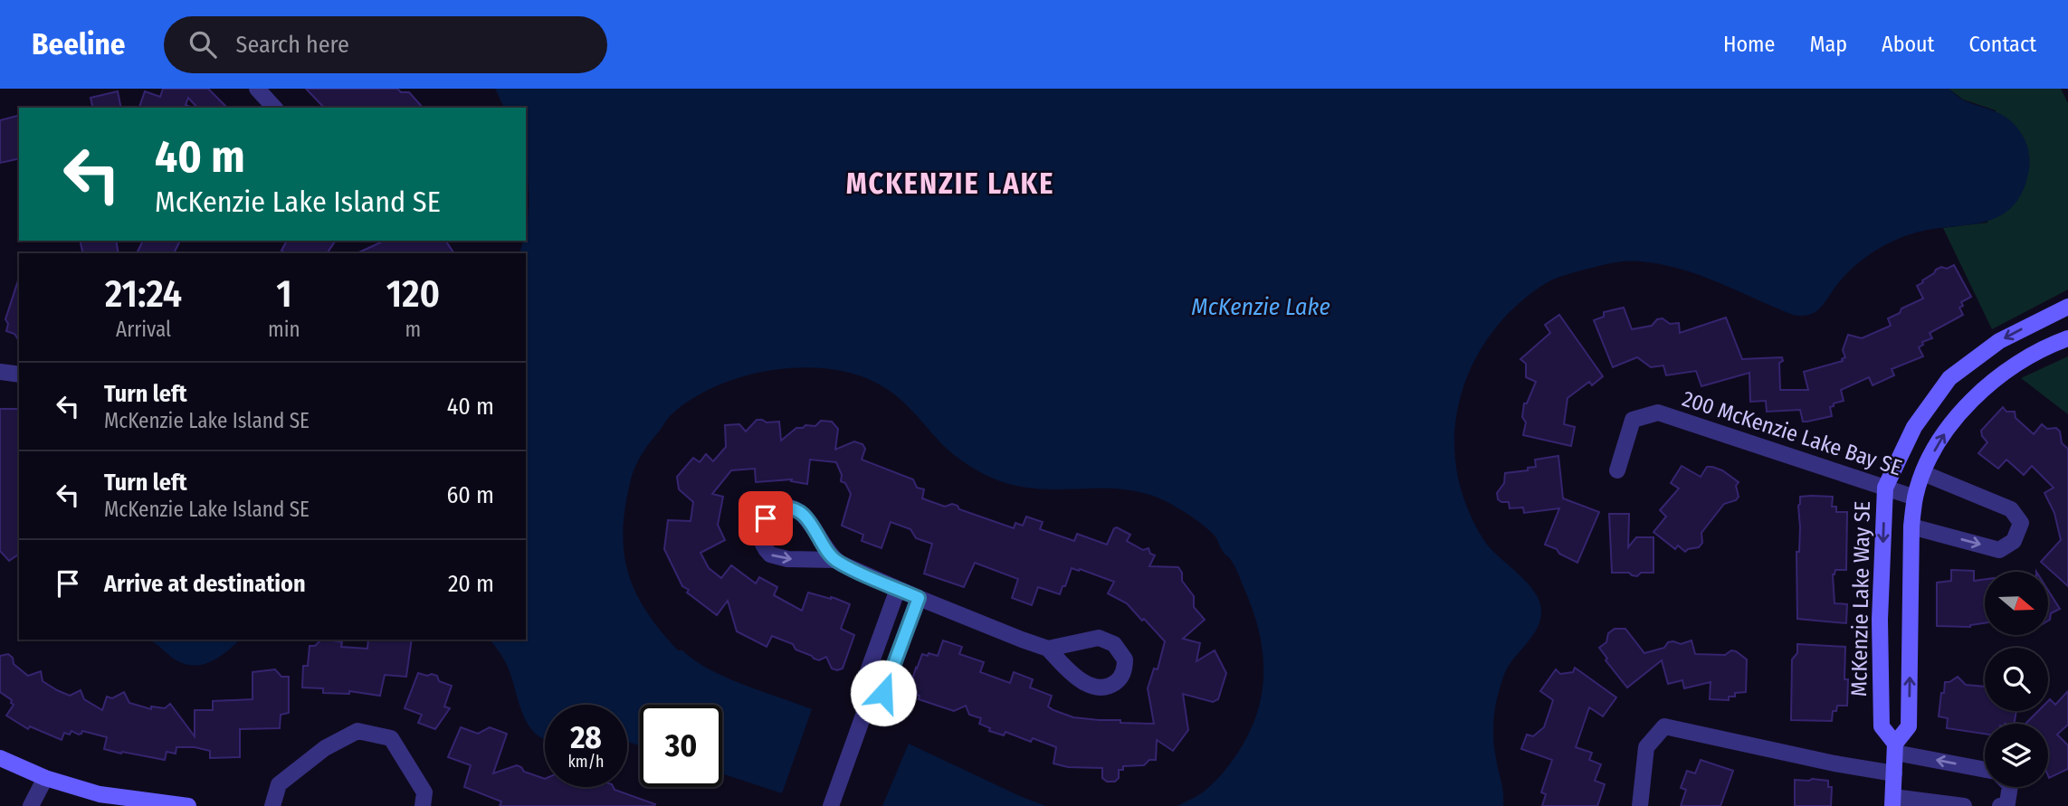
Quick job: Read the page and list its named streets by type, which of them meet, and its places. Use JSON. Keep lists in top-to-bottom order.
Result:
{
  "streets": {
    "street": ["200 McKenzie Lake Bay SE", "McKenzie Lake Way SE"]
  },
  "crossings": [
    ["200 McKenzie Lake Bay SE", "McKenzie Lake Way SE"]
  ],
  "districts": ["MCKENZIE LAKE"],
  "water": ["McKenzie Lake"],
  "north": "right",
  "page": {
    "header": "Beeline",
    "search": "Search here",
    "nav": [
      "Home",
      "Map",
      "About",
      "Contact"
    ],
    "turn": ["40 m", "McKenzie Lake Island SE"],
    "eta": [
      "21:24",
      "Arrival",
      "1",
      "min",
      "120",
      "m"
    ],
    "list": [
      {
        "name": "Turn left",
        "note": "McKenzie Lake Island SE",
        "value": "40 m"
      },
      {
        "name": "Turn left",
        "note": "McKenzie Lake Island SE",
        "value": "60 m"
      },
      {
        "name": "Arrive at destination",
        "value": "20 m"
      }
    ],
    "speed": "28 km/h",
    "limit": "30"
  }
}
